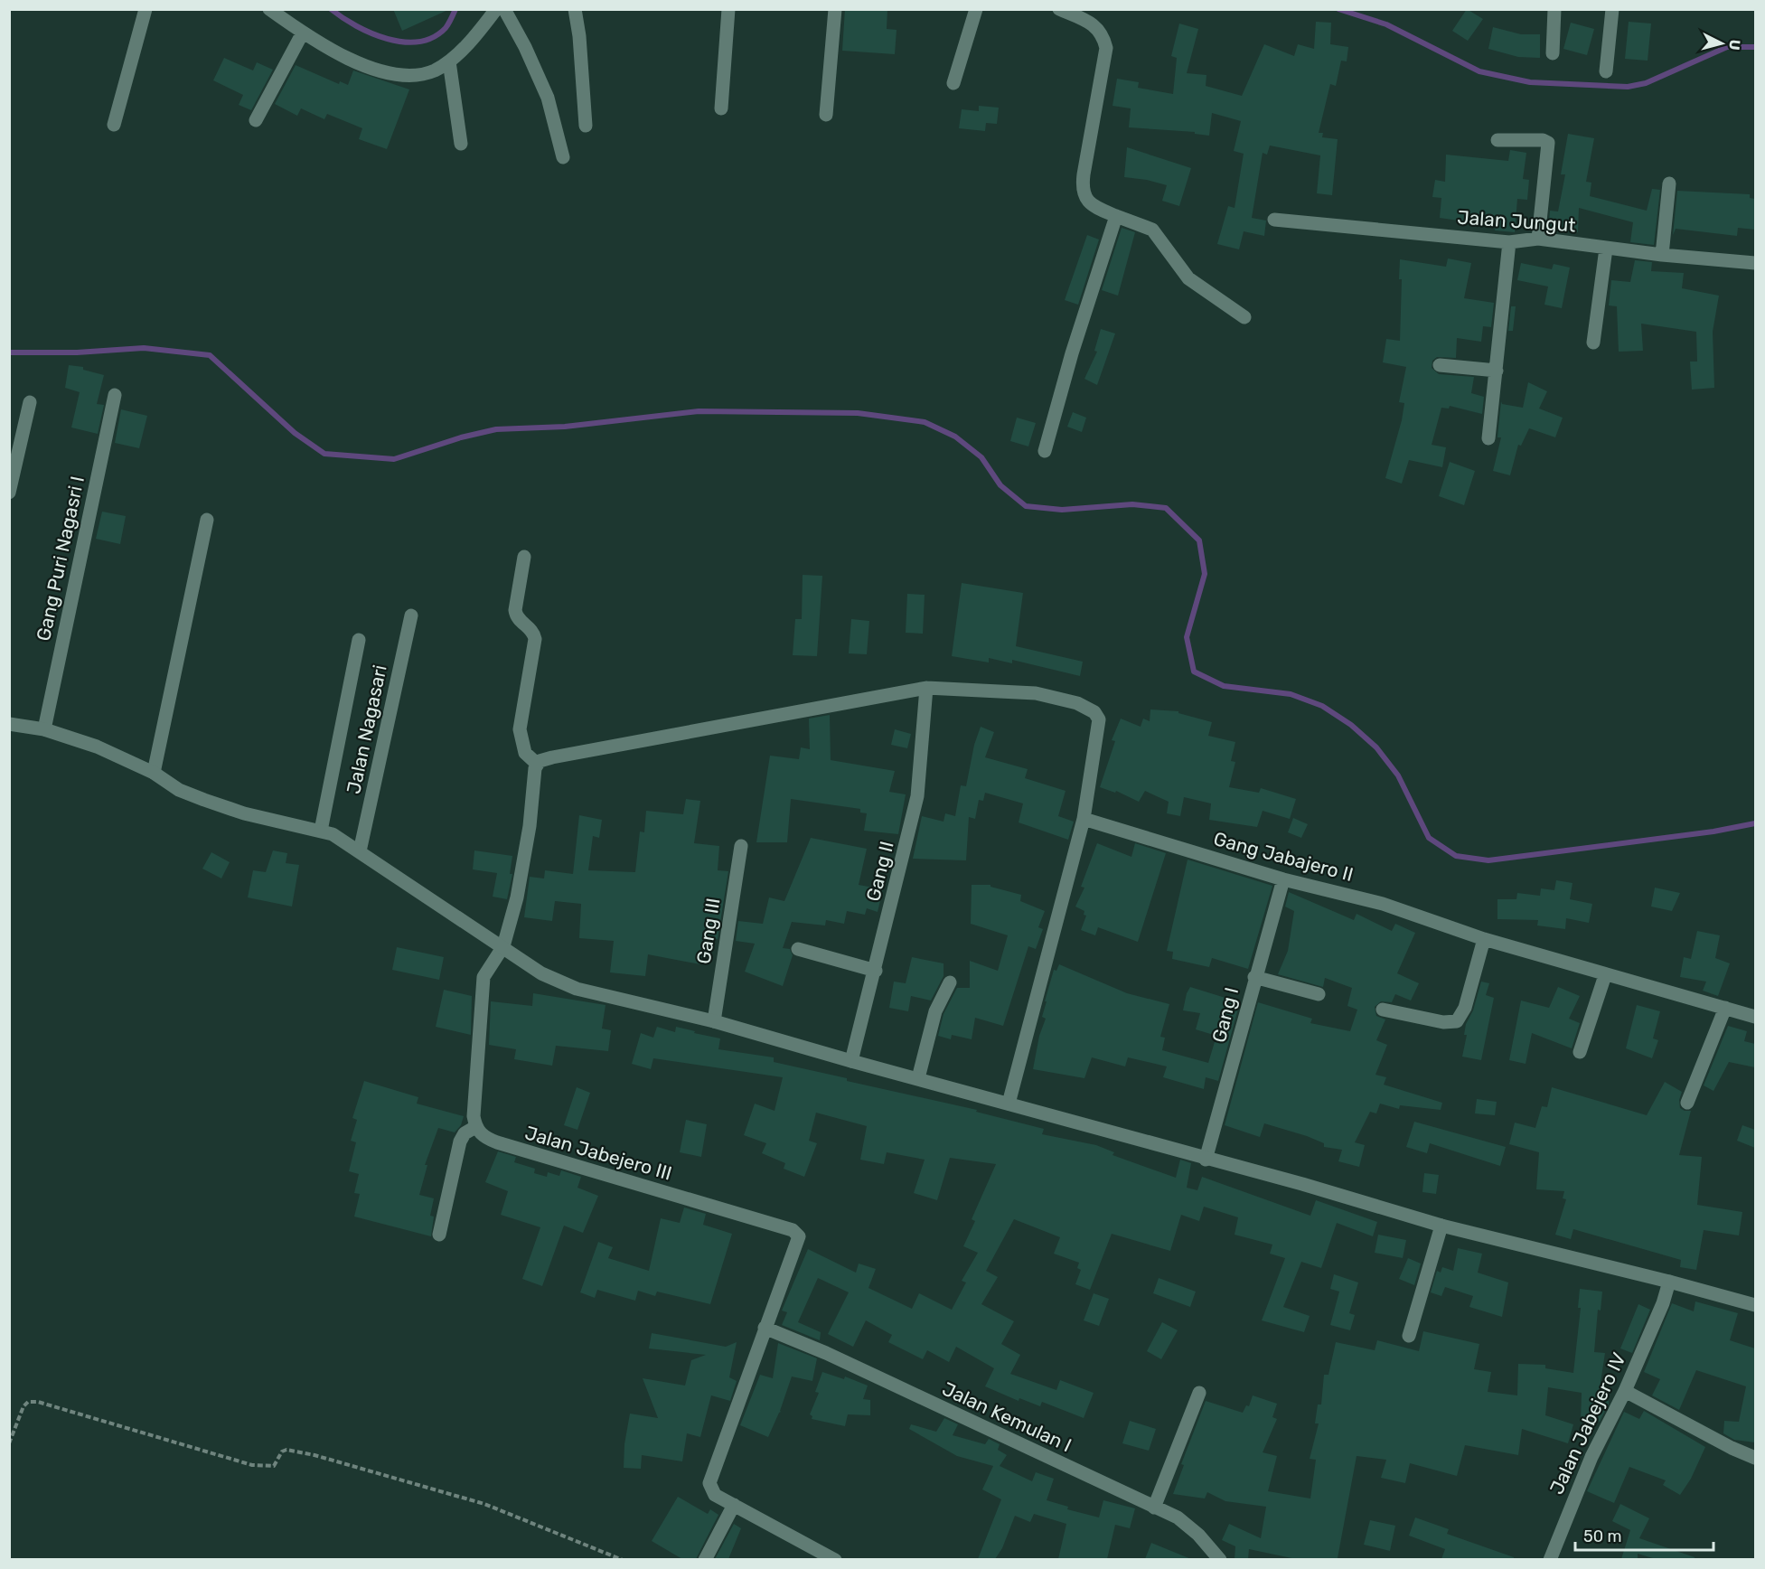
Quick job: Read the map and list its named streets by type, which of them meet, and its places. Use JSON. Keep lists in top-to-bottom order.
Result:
{
  "streets": {
    "street": [
      "Jalan Jungut",
      "Gang Puri Nagasri I",
      "Jalan Nagasari",
      "Gang Jabajero II",
      "Gang II",
      "Gang III",
      "Gang I",
      "Jalan Jabejero III",
      "Jalan Kemulan I",
      "Jalan Jabejero IV"
    ]
  },
  "crossings": [
    ["Gang Jabajero II", "Gang I"],
    ["Jalan Jabejero III", "Jalan Kemulan I"]
  ],
  "scale_bar": "50 m",
  "north": "right"
}
